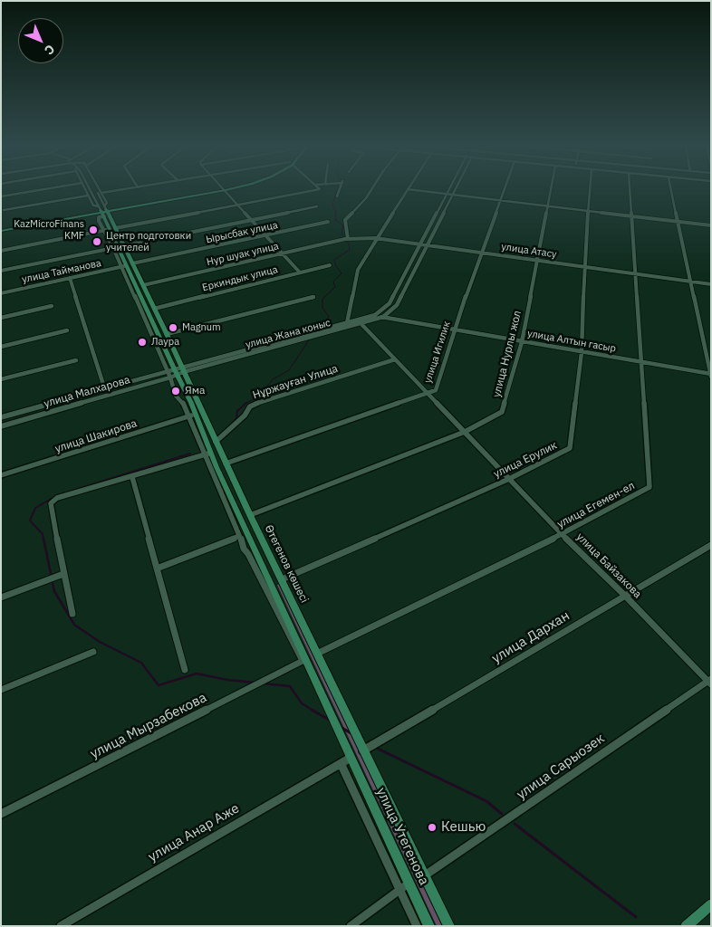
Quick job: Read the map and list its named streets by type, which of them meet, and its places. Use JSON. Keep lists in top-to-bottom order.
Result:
{
  "streets": {
    "main road": ["Өтегенов көшесі", "улица Утегенова"],
    "street": [
      "Ырысбак улица",
      "улица Атасу",
      "Нур шуак улица",
      "улица Тайманова",
      "Еркиндык улица",
      "улица Жана коныс",
      "улица Алтын гасыр",
      "улица Игилик",
      "улица Нурлы жол",
      "Нұржауған Улица",
      "улица Малхарова",
      "улица Шакирова",
      "улица Ерулик",
      "улица Егемен-ел",
      "улица Байзакова",
      "улица Дархан",
      "улица Мырзабекова",
      "улица Сарыозек",
      "улица Анар Аже"
    ]
  },
  "crossings": [
    ["Ырысбак улица", "улица Тайманова"],
    ["Ырысбак улица", "Өтегенов көшесі"],
    ["улица Атасу", "Нур шуак улица"],
    ["улица Атасу", "улица Жана коныс"],
    ["улица Атасу", "улица Игилик"],
    ["улица Атасу", "улица Нурлы жол"],
    ["улица Атасу", "улица Ерулик"],
    ["улица Атасу", "улица Егемен-ел"],
    ["Нур шуак улица", "Өтегенов көшесі"],
    ["улица Тайманова", "Өтегенов көшесі"],
    ["Еркиндык улица", "Өтегенов көшесі"],
    ["улица Жана коныс", "улица Алтын гасыр"],
    ["улица Жана коныс", "улица Малхарова"],
    ["улица Жана коныс", "Өтегенов көшесі"],
    ["улица Жана коныс", "улица Байзакова"],
    ["улица Алтын гасыр", "улица Игилик"],
    ["улица Алтын гасыр", "улица Нурлы жол"],
    ["улица Алтын гасыр", "улица Ерулик"],
    ["улица Алтын гасыр", "улица Егемен-ел"],
    ["улица Игилик", "Өтегенов көшесі"],
    ["улица Игилик", "улица Байзакова"],
    ["улица Нурлы жол", "Өтегенов көшесі"],
    ["улица Нурлы жол", "улица Байзакова"],
    ["Нұржауған Улица", "Өтегенов көшесі"],
    ["Нұржауған Улица", "улица Байзакова"],
    ["улица Малхарова", "Өтегенов көшесі"],
    ["улица Шакирова", "Өтегенов көшесі"],
    ["улица Ерулик", "Өтегенов көшесі"],
    ["улица Ерулик", "улица Байзакова"],
    ["улица Егемен-ел", "Өтегенов көшесі"],
    ["улица Егемен-ел", "улица Байзакова"],
    ["Өтегенов көшесі", "улица Дархан"],
    ["Өтегенов көшесі", "улица Мырзабекова"],
    ["Өтегенов көшесі", "улица Сарыозек"],
    ["Өтегенов көшесі", "улица Анар Аже"],
    ["Өтегенов көшесі", "улица Утегенова"],
    ["улица Байзакова", "улица Дархан"],
    ["улица Байзакова", "улица Сарыозек"],
    ["улица Анар Аже", "улица Утегенова"]
  ],
  "places": [
    "KazMicroFinans KMF",
    "Центр подготовки учителей",
    "Magnum",
    "Лаура",
    "Яма",
    "Кешью"
  ],
  "north": "bottom right"
}
